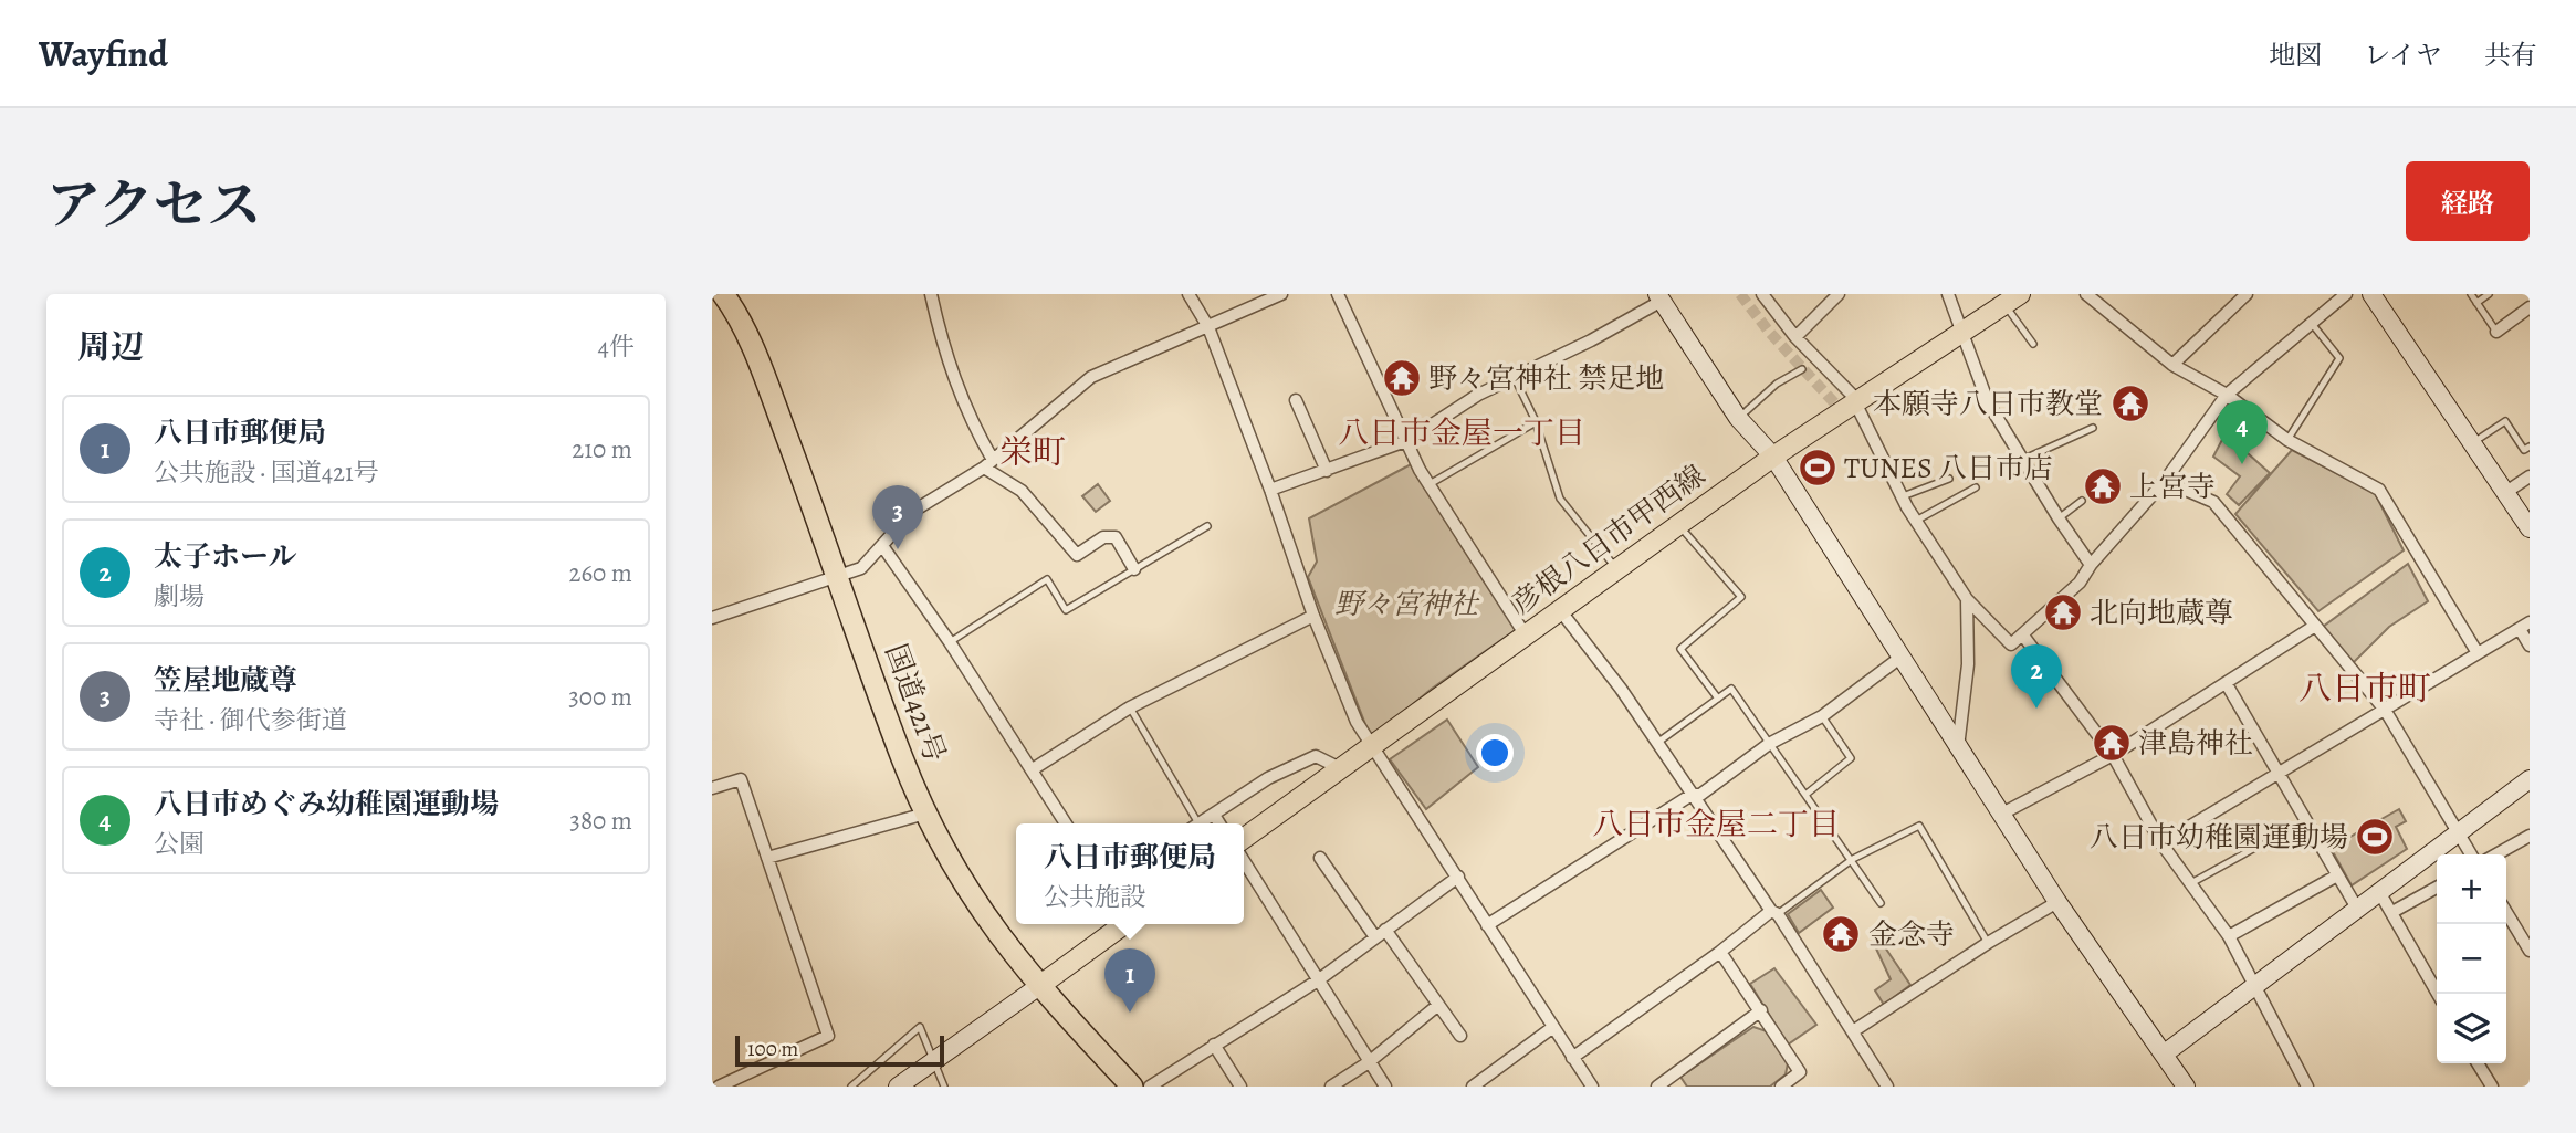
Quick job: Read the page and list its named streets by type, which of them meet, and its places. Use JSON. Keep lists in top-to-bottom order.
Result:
{
  "streets": {
    "highway": ["国道421号"],
    "main road": ["彦根八日市甲西線"]
  },
  "districts": [
    "八日市金屋一丁目",
    "栄町",
    "八日市町",
    "八日市金屋二丁目"
  ],
  "parks": ["野々宮神社"],
  "places": {
    "temple": [
      "野々宮神社 禁足地",
      "本願寺八日市教堂",
      "上宮寺",
      "北向地蔵尊",
      "津島神社",
      "金念寺"
    ],
    "sports": ["TUNES 八日市店", "八日市幼稚園運動場"]
  },
  "scale_bar": "100 m",
  "page": {
    "header": "Wayfind",
    "nav": ["地図", "レイヤ", "共有"],
    "title": "アクセス",
    "buttons": "経路",
    "heading": ["周辺", "4件"],
    "list": [
      {
        "mark": "1",
        "name": "八日市郵便局",
        "note": "公共施設 · 国道421号",
        "value": "210 m"
      },
      {
        "mark": "2",
        "name": "太子ホール",
        "note": "劇場",
        "value": "260 m"
      },
      {
        "mark": "3",
        "name": "笠屋地蔵尊",
        "note": "寺社 · 御代参街道",
        "value": "300 m"
      },
      {
        "mark": "4",
        "name": "八日市めぐみ幼稚園運動場",
        "note": "公園",
        "value": "380 m"
      }
    ],
    "pins": [
      "4",
      "3",
      "2",
      "1"
    ],
    "popup": ["八日市郵便局", "公共施設"],
    "map_buttons": ["+", "−"],
    "scale": "100 m"
  }
}
